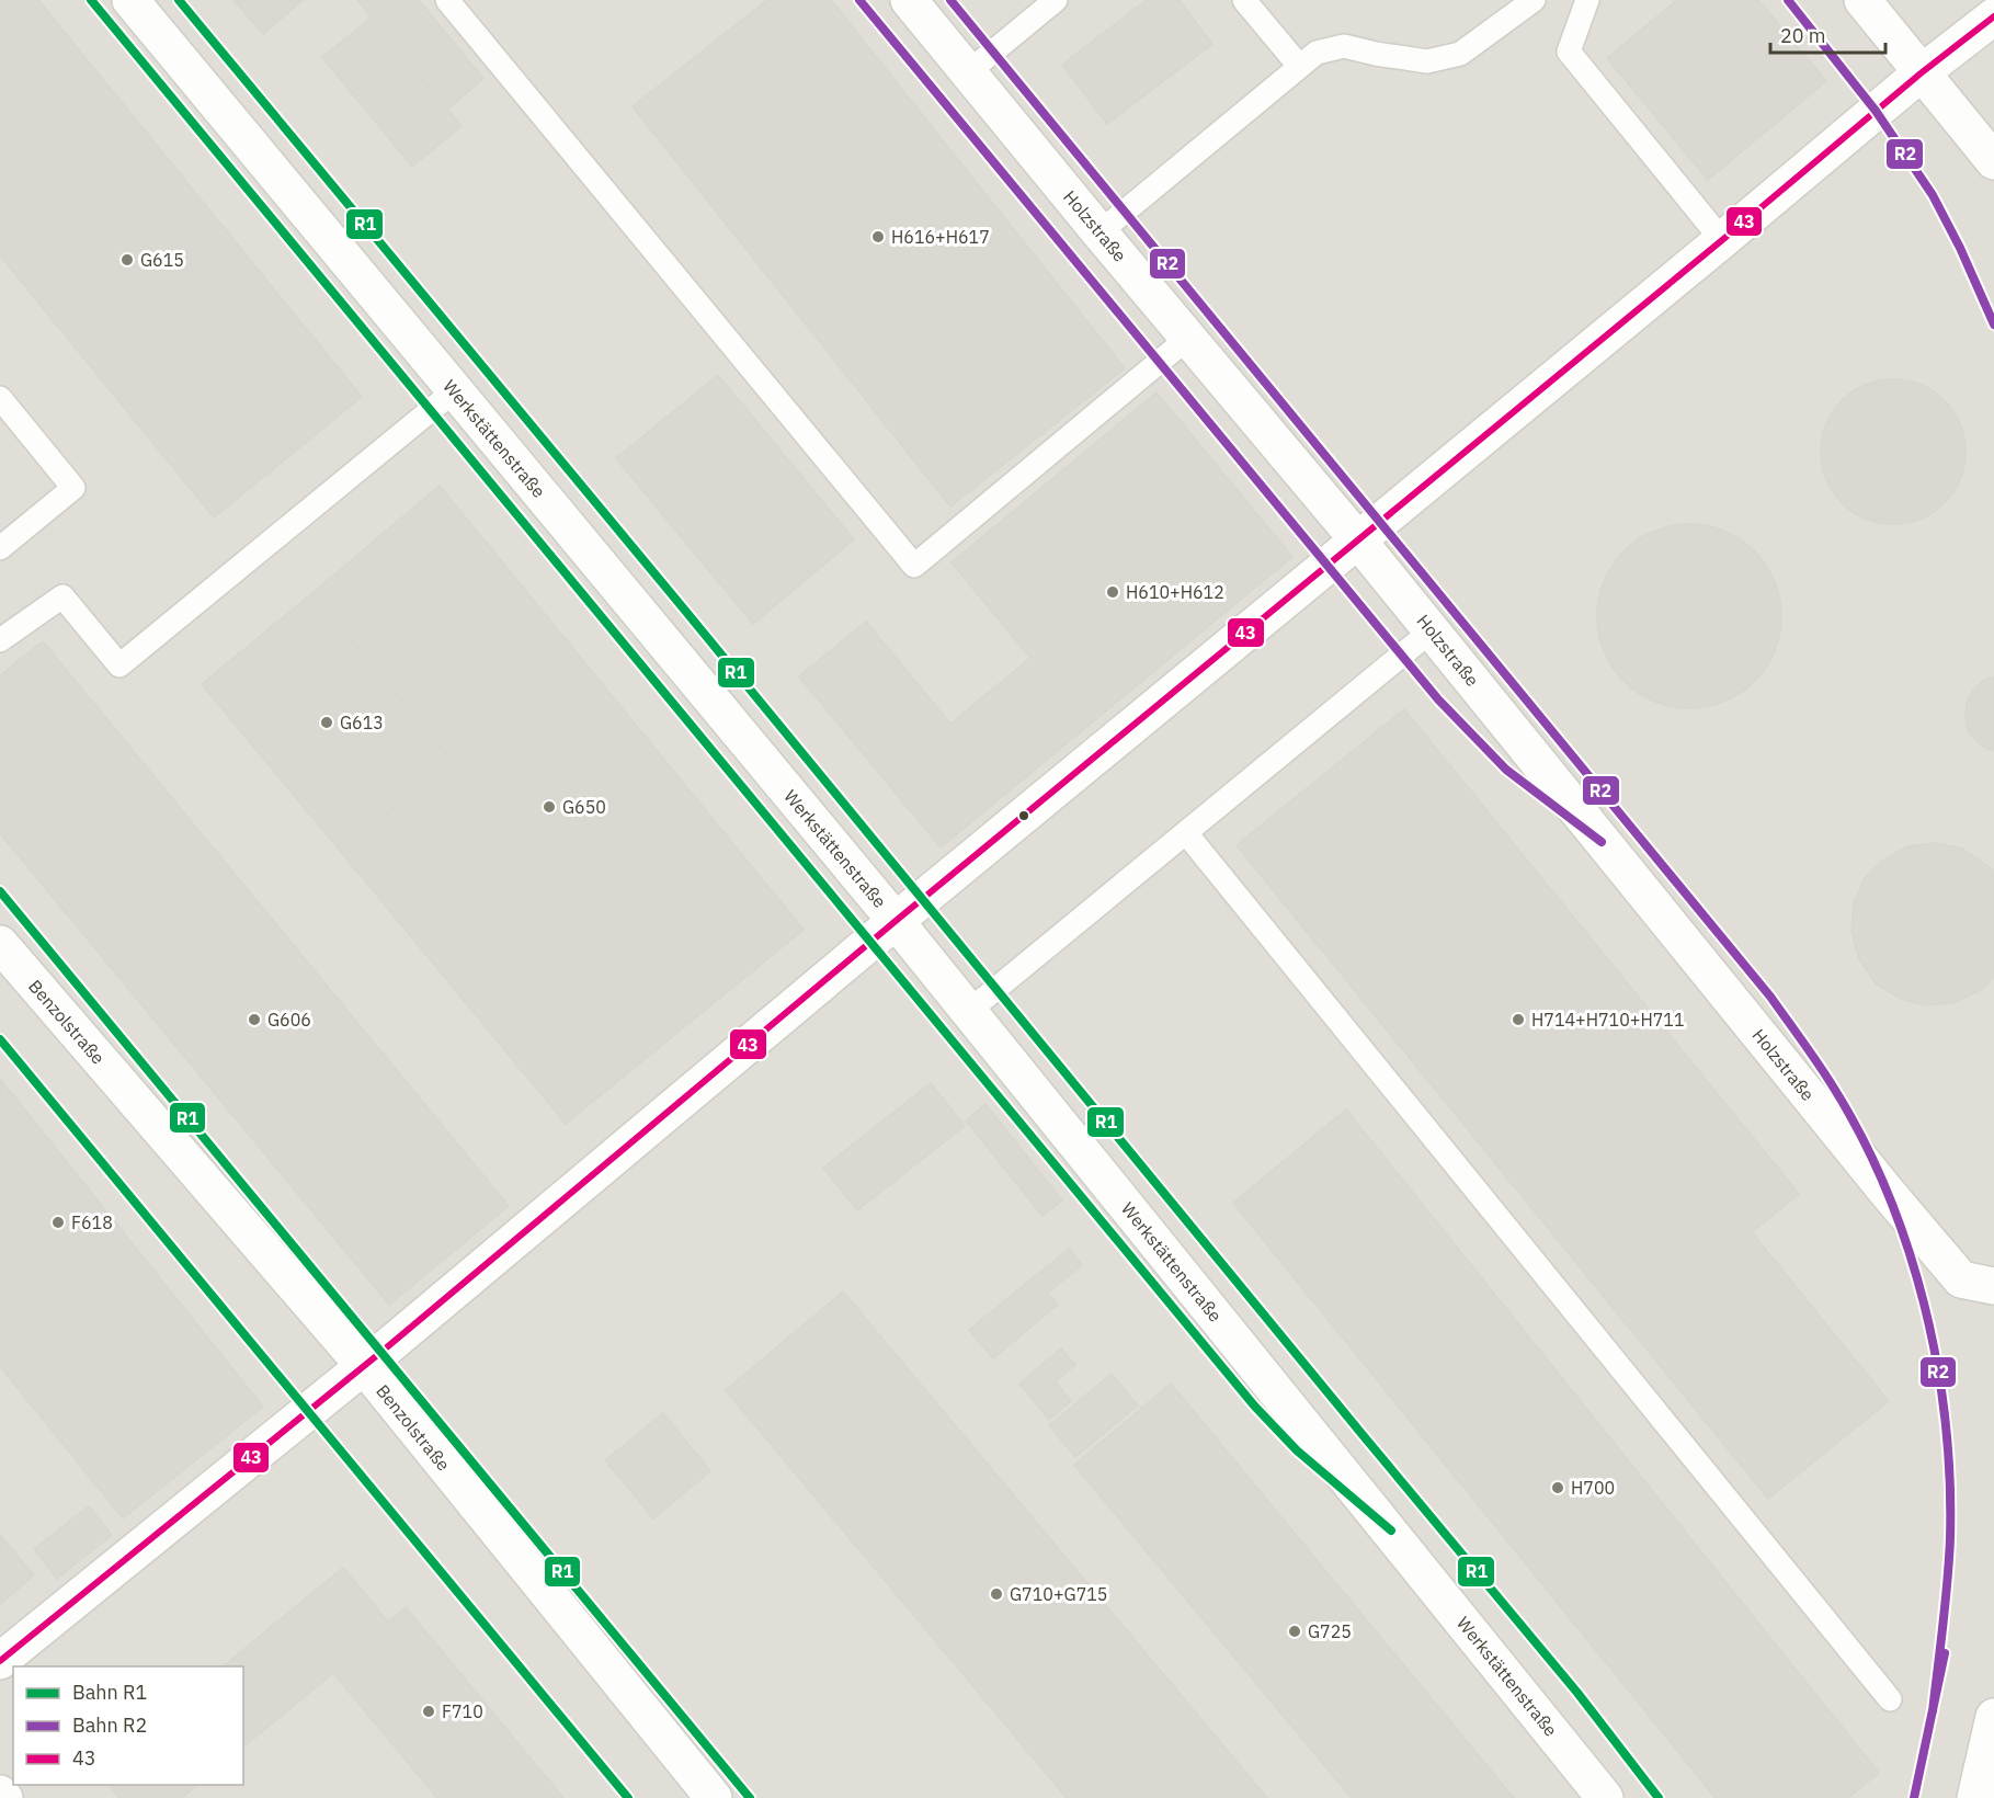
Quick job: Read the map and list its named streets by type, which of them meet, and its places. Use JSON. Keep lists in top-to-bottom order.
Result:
{
  "streets": {
    "street": ["Holzstraße", "Werkstättenstraße", "Benzolstraße"]
  },
  "places": [
    "H616+H617",
    "G615",
    "H610+H612",
    "G613",
    "G650",
    "G606",
    "H714+H710+H711",
    "F618",
    "H700",
    "G710+G715",
    "G725",
    "F710"
  ],
  "lines": ["rail line R1", "rail line R2", "transit line 43"],
  "legend": ["Bahn R1", "Bahn R2", "43"],
  "scale_bar": "20 m"
}
